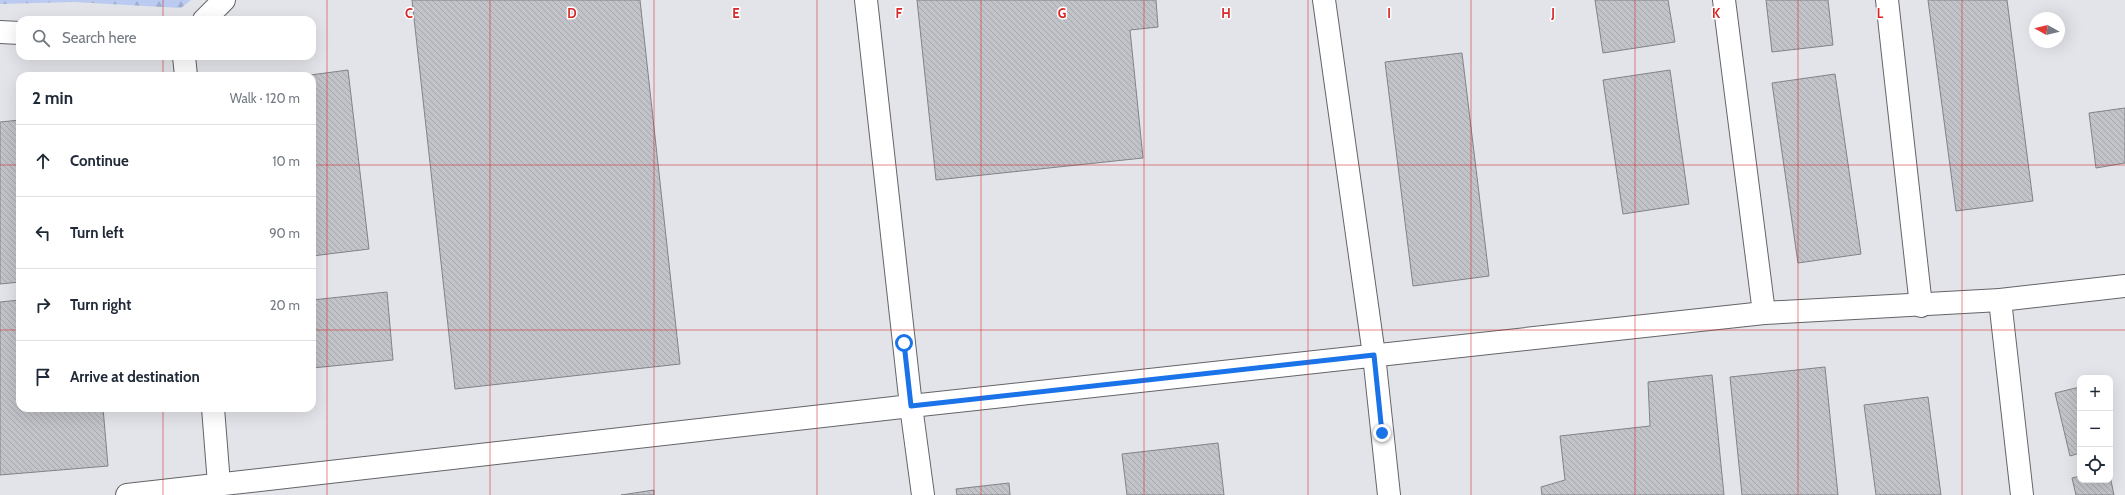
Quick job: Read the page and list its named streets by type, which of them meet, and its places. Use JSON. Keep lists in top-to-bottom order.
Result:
{
  "north": "left",
  "page": {
    "search": "Search here",
    "heading": ["2 min", "Walk · 120 m"],
    "list": [
      ["Continue", "10 m"],
      ["Turn left", "90 m"],
      ["Turn right", "20 m"],
      "Arrive at destination"
    ],
    "map_buttons": ["+", "−"]
  },
  "grid": {
    "columns": [
      "C",
      "D",
      "E",
      "F",
      "G",
      "H",
      "I",
      "J",
      "K",
      "L"
    ]
  }
}
